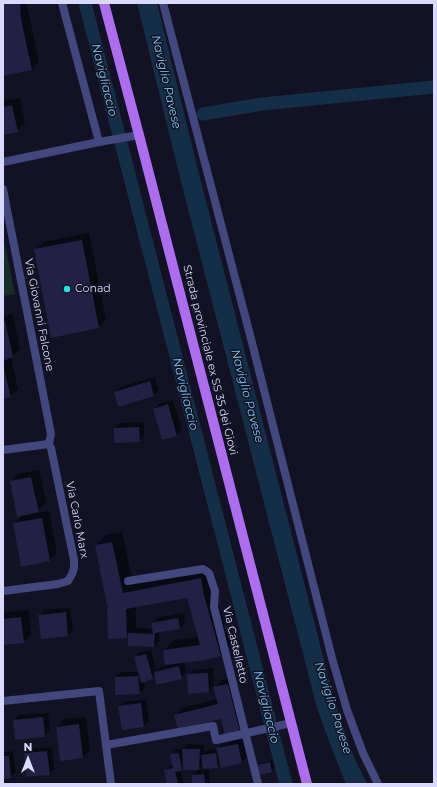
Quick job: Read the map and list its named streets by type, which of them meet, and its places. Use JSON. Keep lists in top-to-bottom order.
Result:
{
  "streets": {
    "main road": ["Strada provinciale ex SS 35 dei Giovi"],
    "street": ["Via Giovanni Falcone", "Via Carlo Marx", "Via Castelletto"]
  },
  "crossings": [
    ["Via Giovanni Falcone", "Via Carlo Marx"]
  ],
  "water": ["Navigliaccio", "Naviglio Pavese"],
  "places": ["Conad"],
  "north": "top"
}
